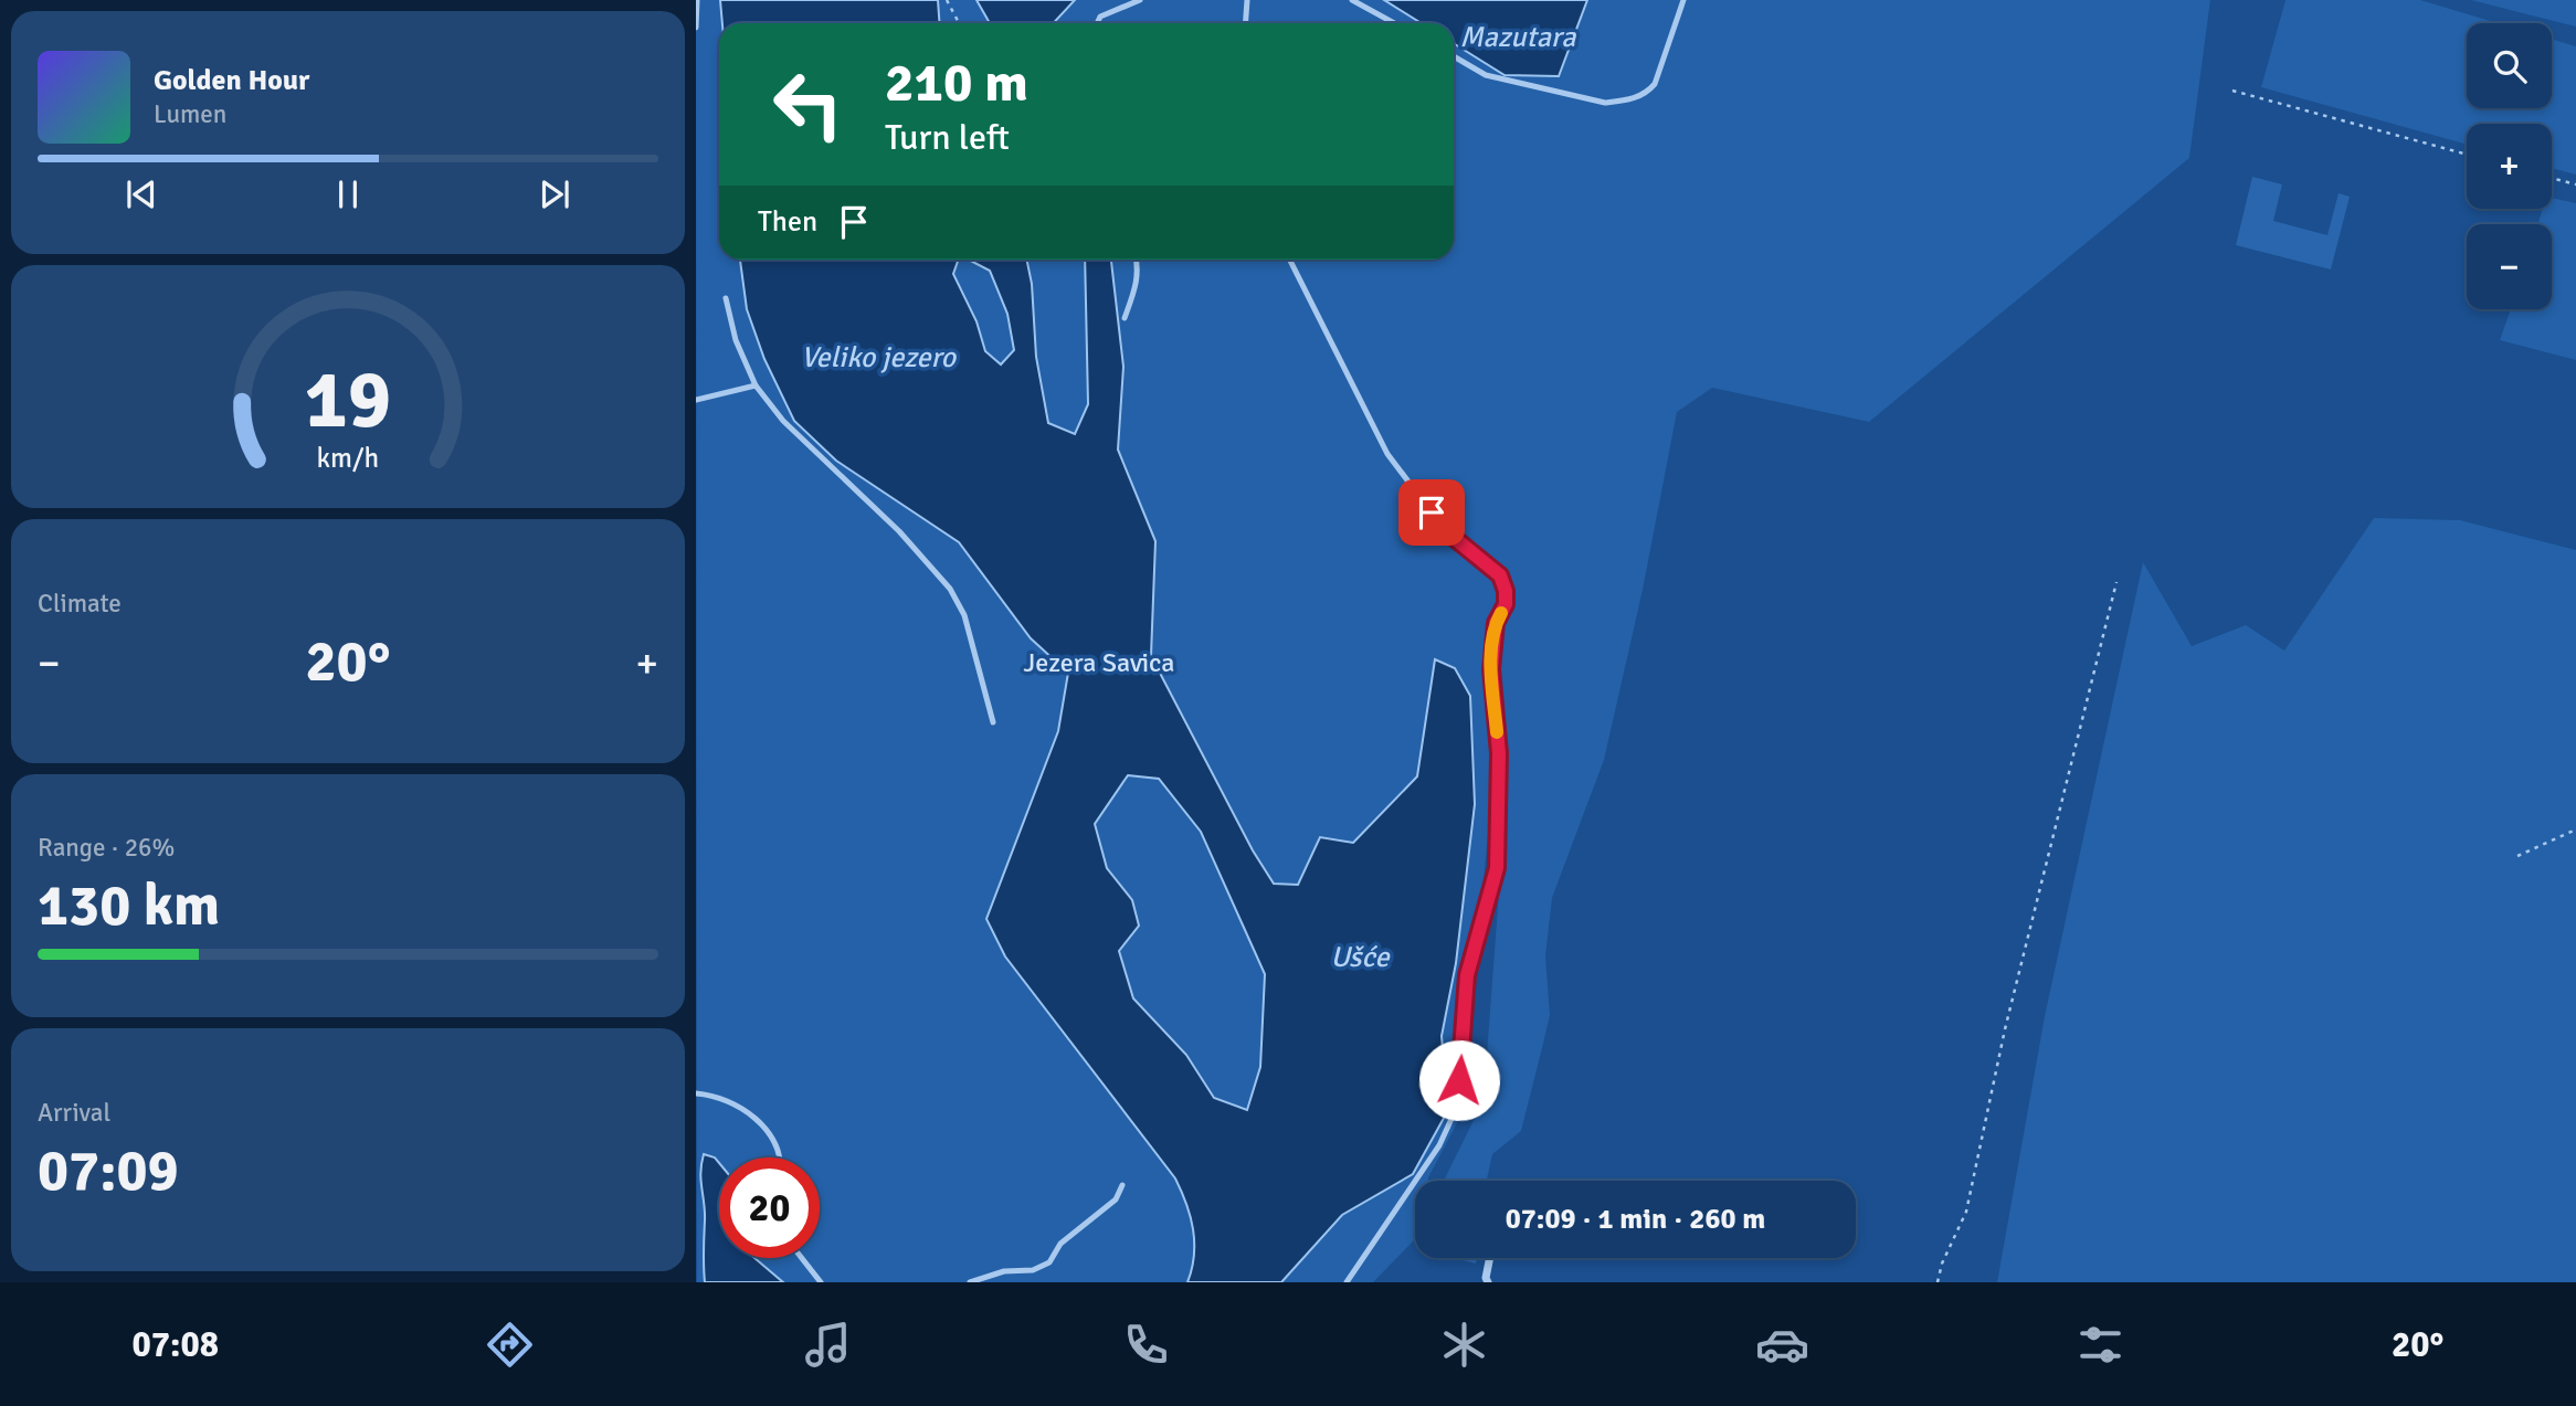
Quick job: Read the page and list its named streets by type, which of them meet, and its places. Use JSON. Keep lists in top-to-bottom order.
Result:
{
  "water": ["Mazutara", "Veliko jezero", "Ušće"],
  "parks": ["Jezera Savica"],
  "page": {
    "map_buttons": ["+", "−"],
    "turn": ["210 m", "Turn left"],
    "song": ["Golden Hour", "Lumen"],
    "then": "Then",
    "tile": [
      "Climate",
      ["Range · 26%", "130 km"],
      ["Arrival", "07:09"]
    ],
    "heat": ["−", "20°", "+"],
    "limit": "20",
    "trip": "07:09 · 1 min · 260 m",
    "tabs": ["07:08", "20°"],
    "gauge": ["19", "km/h"]
  }
}
